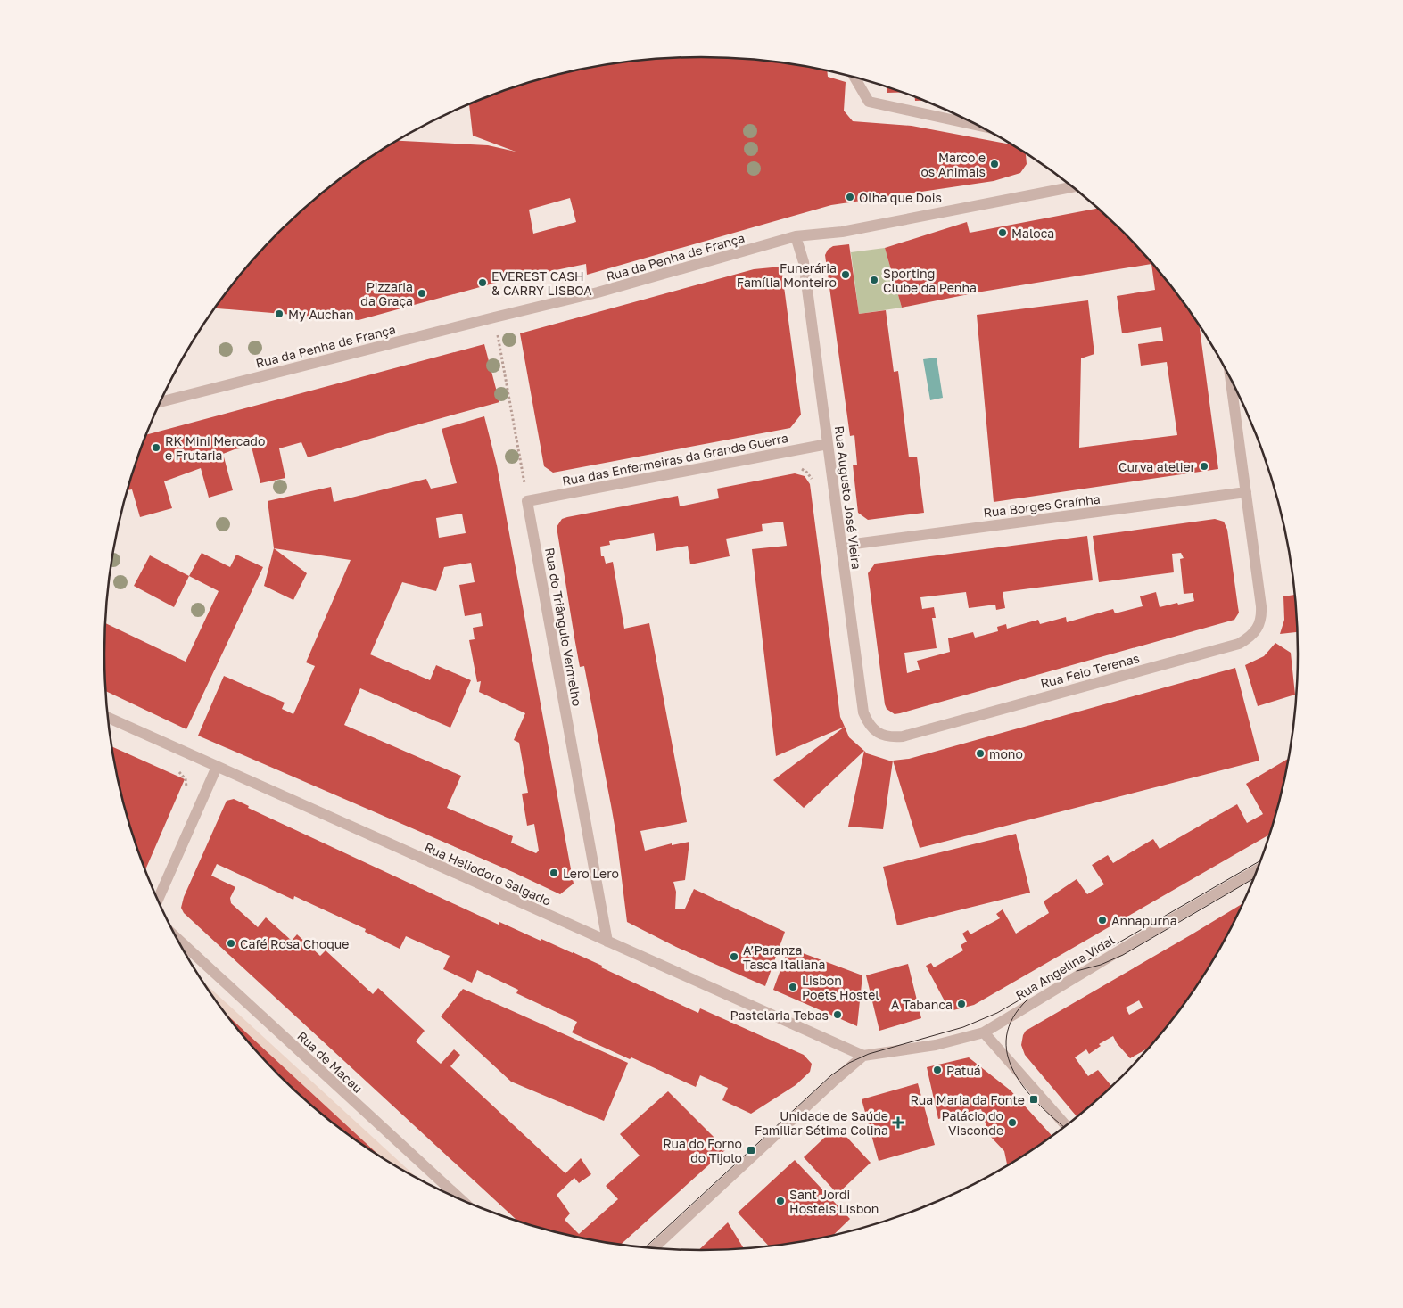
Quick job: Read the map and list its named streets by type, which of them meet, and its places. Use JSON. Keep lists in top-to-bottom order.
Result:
{
  "streets": {
    "street": [
      "Rua da Penha de França",
      "Rua das Enfermeiras da Grande Guerra",
      "Rua Augusto José Vieira",
      "Rua Borges Graínha",
      "Rua do Triângulo Vermelho",
      "Rua Feio Terenas",
      "Rua Heliodoro Salgado",
      "Rua Angelina Vidal",
      "Rua de Macau"
    ]
  },
  "crossings": [
    ["Rua da Penha de França", "Rua Augusto José Vieira"],
    ["Rua das Enfermeiras da Grande Guerra", "Rua Augusto José Vieira"],
    ["Rua das Enfermeiras da Grande Guerra", "Rua do Triângulo Vermelho"],
    ["Rua Augusto José Vieira", "Rua Borges Graínha"],
    ["Rua Augusto José Vieira", "Rua Feio Terenas"],
    ["Rua Borges Graínha", "Rua Feio Terenas"],
    ["Rua do Triângulo Vermelho", "Rua Heliodoro Salgado"],
    ["Rua Heliodoro Salgado", "Rua Angelina Vidal"]
  ],
  "places": {
    "other": [
      "Marco e os Animais",
      "Olha que Dois",
      "Maloca",
      "Funerária Família Monteiro",
      "Sporting Clube da Penha",
      "EVEREST CASH & CARRY LISBOA",
      "Pizzaria da Graça",
      "My Auchan",
      "RK Mini Mercado e Frutaria",
      "Curva atelier",
      "mono",
      "Lero Lero",
      "Annapurna",
      "Café Rosa Choque",
      "A’Paranza Tasca Italiana",
      "Lisbon Poets Hostel",
      "A Tabanca",
      "Pastelaria Tebas",
      "Patuá",
      "Palácio do Visconde",
      "Sant Jordi Hostels Lisbon"
    ],
    "transit": ["Rua Maria da Fonte", "Rua do Forno do Tijolo"],
    "health": ["Unidade de Saúde Familiar Sétima Colina"]
  }
}
